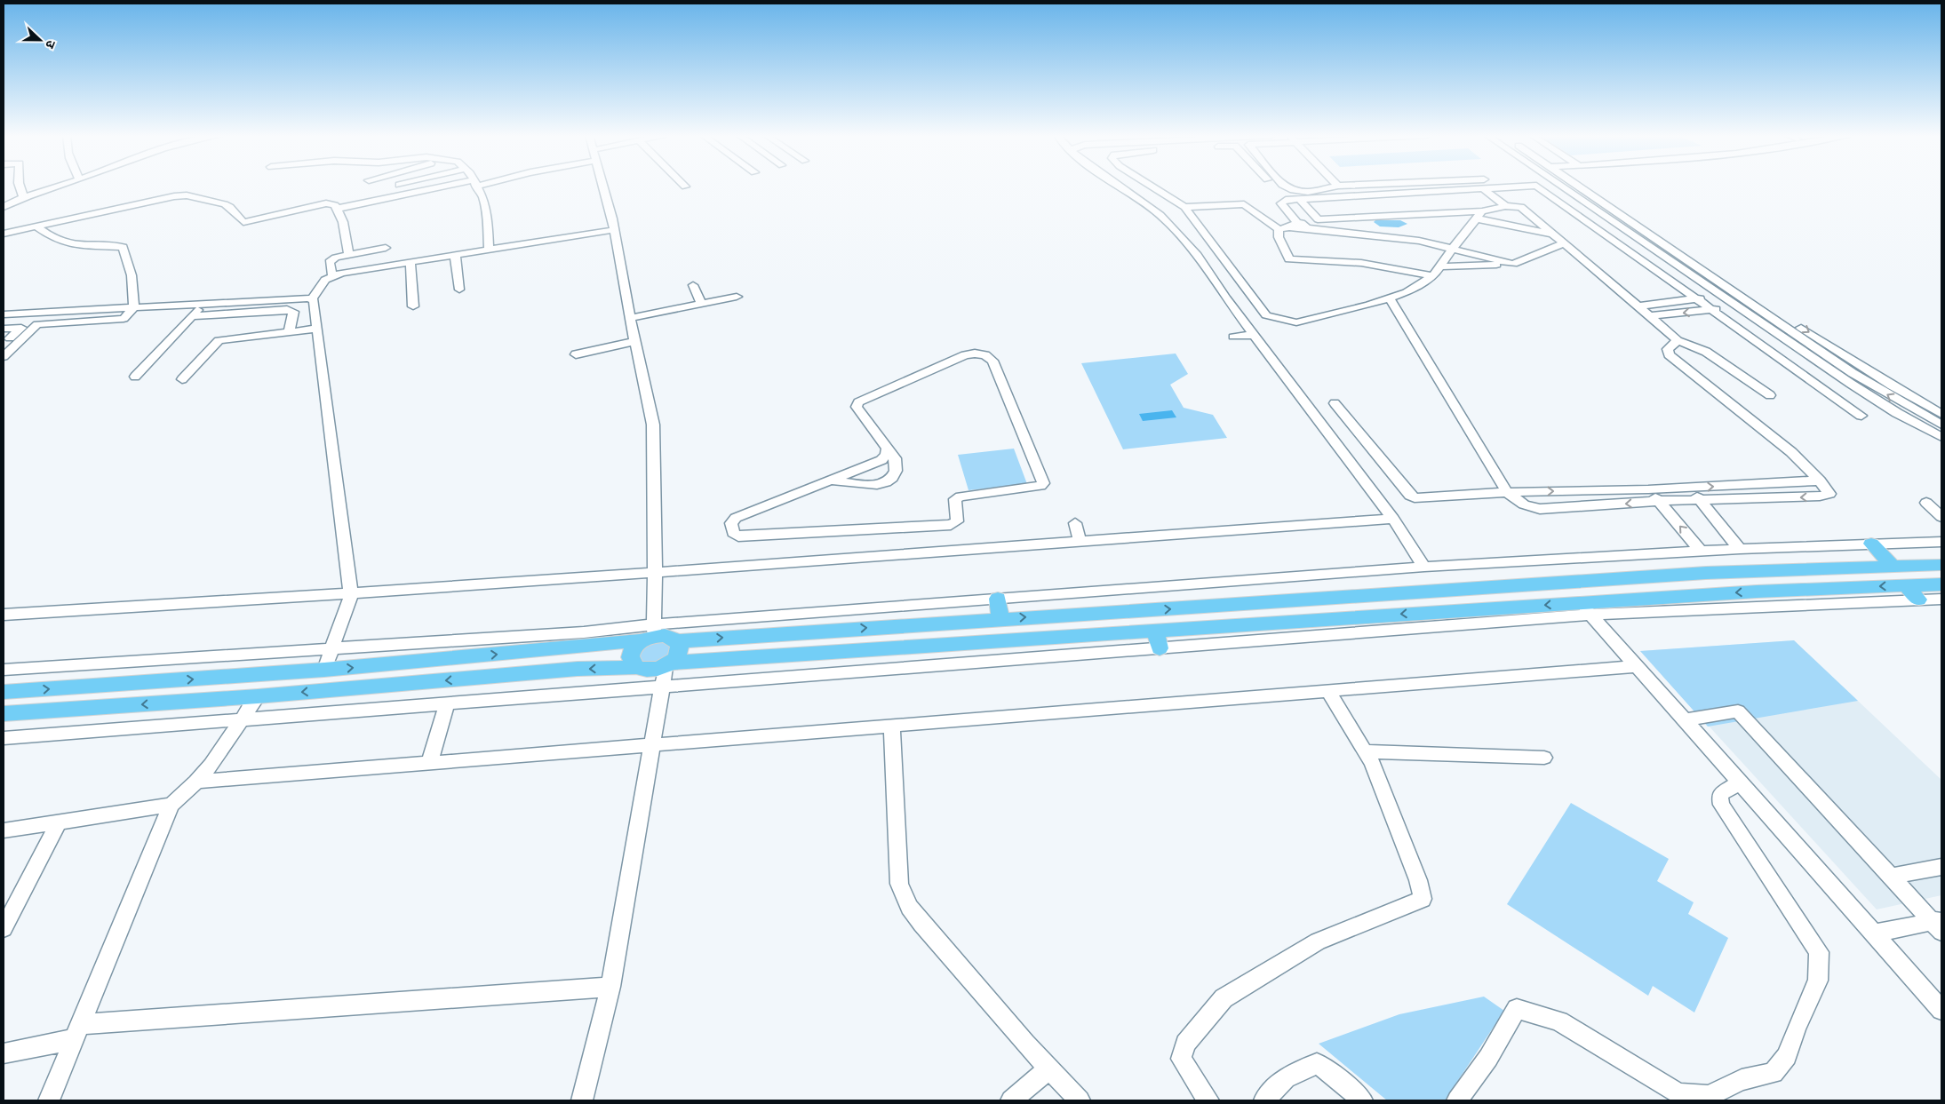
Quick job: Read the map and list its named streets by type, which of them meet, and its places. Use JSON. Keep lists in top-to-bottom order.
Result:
{
  "north": "right"
}
